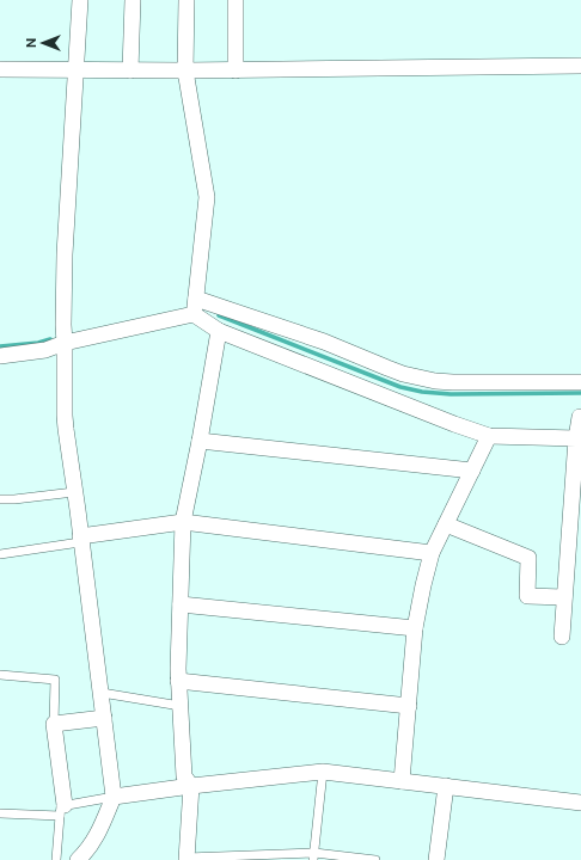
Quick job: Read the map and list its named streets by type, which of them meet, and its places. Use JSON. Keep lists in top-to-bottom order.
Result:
{
  "north": "left"
}
